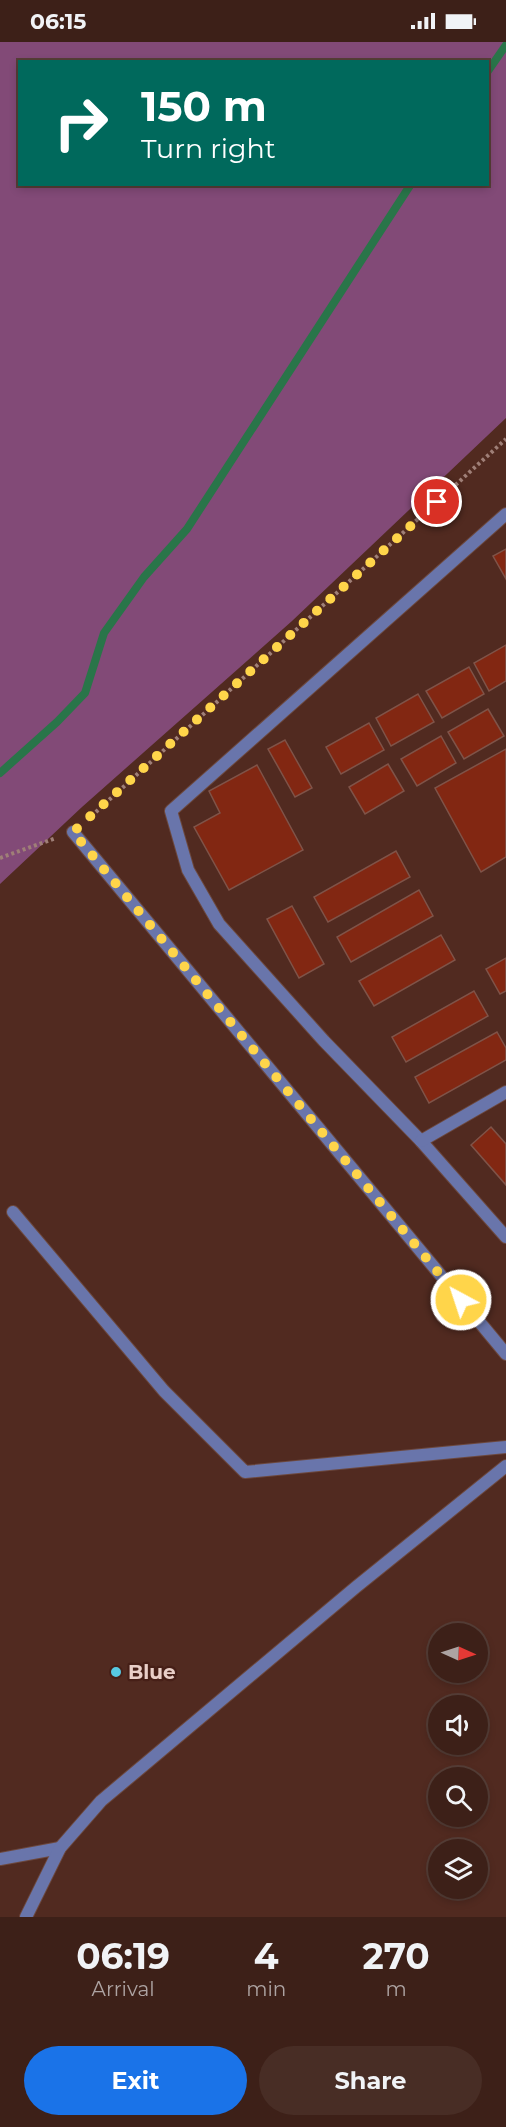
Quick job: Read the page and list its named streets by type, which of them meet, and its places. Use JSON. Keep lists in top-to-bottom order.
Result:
{
  "places": ["Blue"],
  "north": "right",
  "page": {
    "status": "06:15",
    "turn": ["150 m", "Turn right"],
    "eta": [
      "06:19",
      "Arrival",
      "4",
      "min",
      "270",
      "m"
    ],
    "buttons": ["Exit", "Share"]
  }
}
